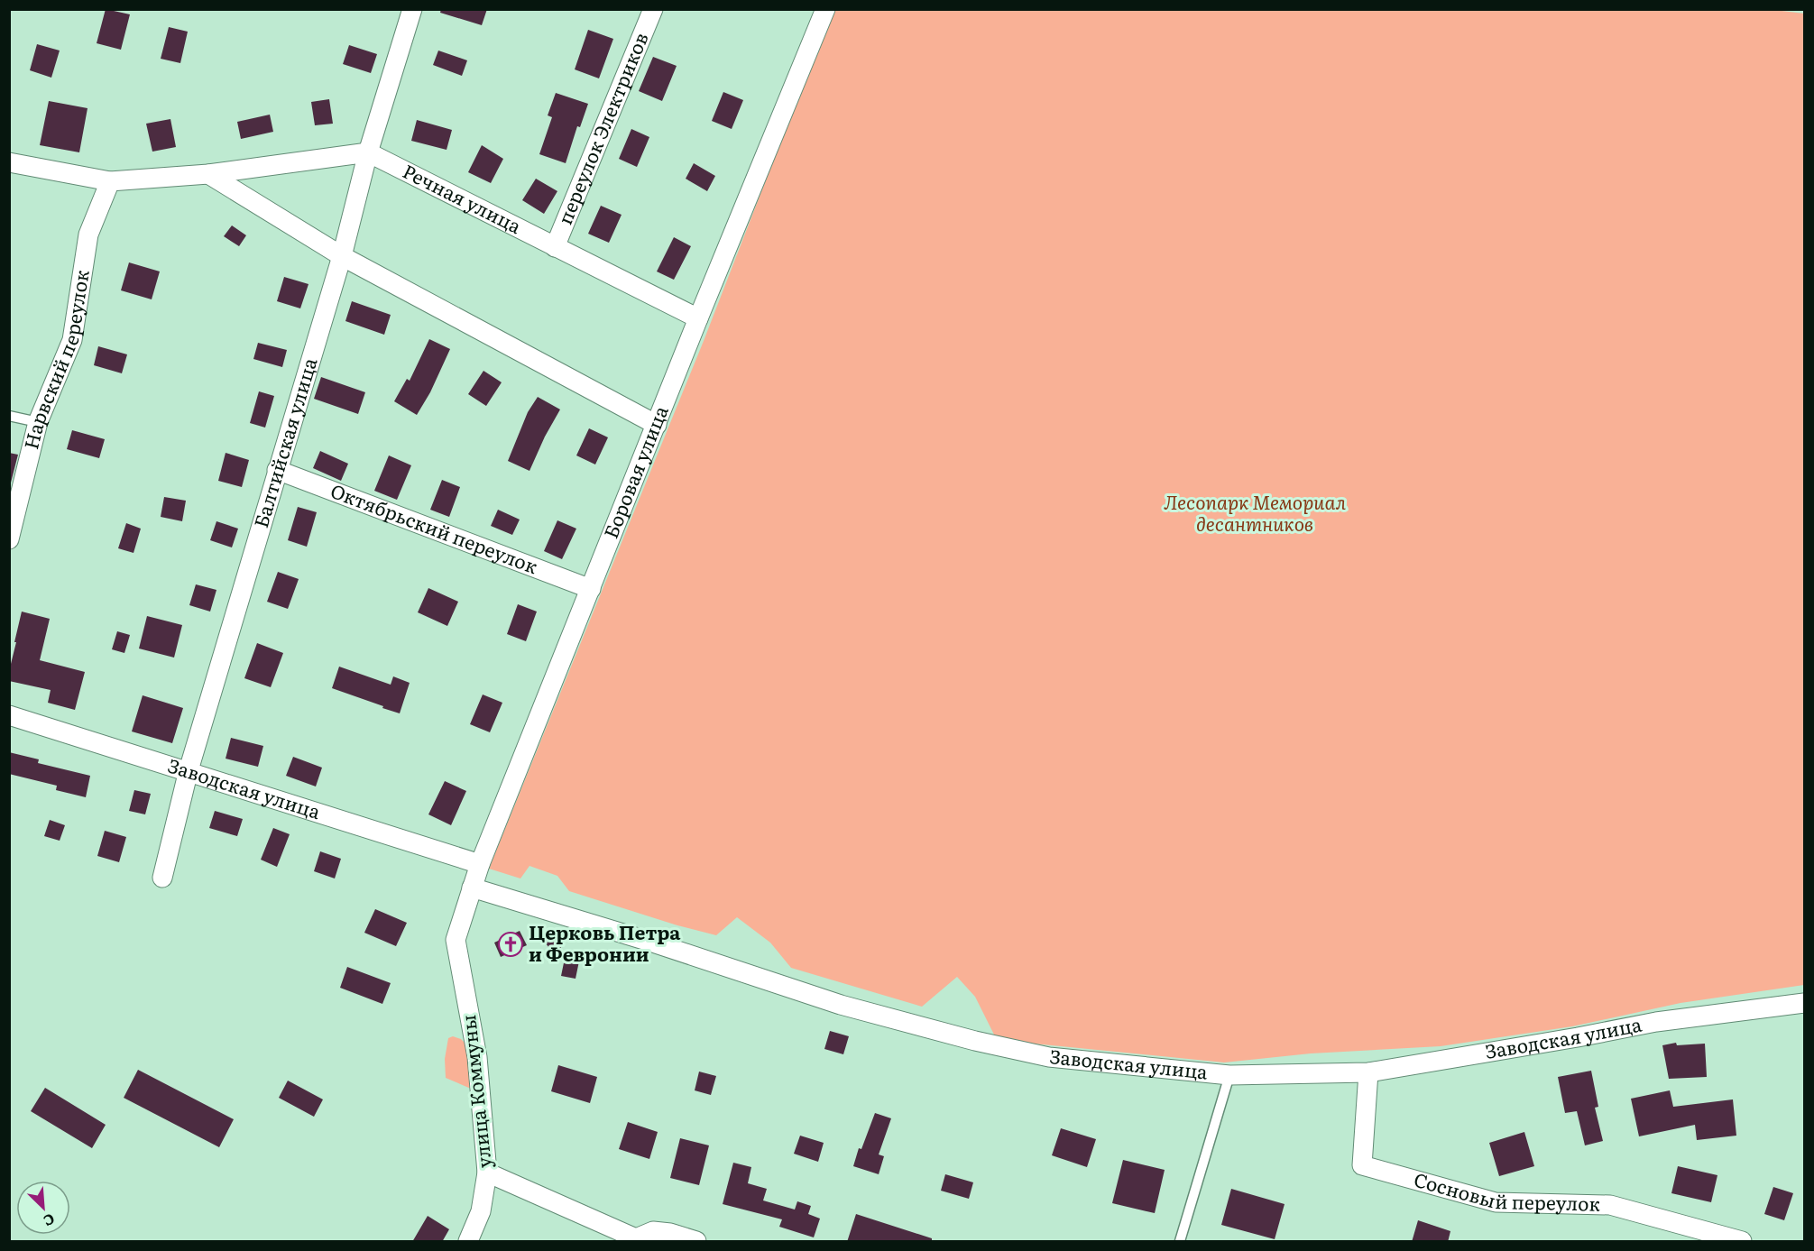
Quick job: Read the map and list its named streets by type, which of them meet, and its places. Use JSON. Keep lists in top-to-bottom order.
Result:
{
  "streets": {
    "street": [
      "переулок Электриков",
      "Речная улица",
      "Нарвский переулок",
      "Балтийская улица",
      "Боровая улица",
      "Октябрьский переулок",
      "Заводская улица",
      "улица Коммуны",
      "Сосновый переулок"
    ]
  },
  "crossings": [
    ["переулок Электриков", "Речная улица"],
    ["Речная улица", "Балтийская улица"],
    ["Речная улица", "Боровая улица"],
    ["Балтийская улица", "Октябрьский переулок"],
    ["Балтийская улица", "Заводская улица"],
    ["Боровая улица", "Октябрьский переулок"],
    ["Боровая улица", "Заводская улица"],
    ["Боровая улица", "улица Коммуны"],
    ["Заводская улица", "Сосновый переулок"]
  ],
  "parks": ["Лесопарк Мемориал десантников"],
  "places": {
    "church": ["Церковь Петра и Февронии"]
  },
  "north": "bottom right"
}
